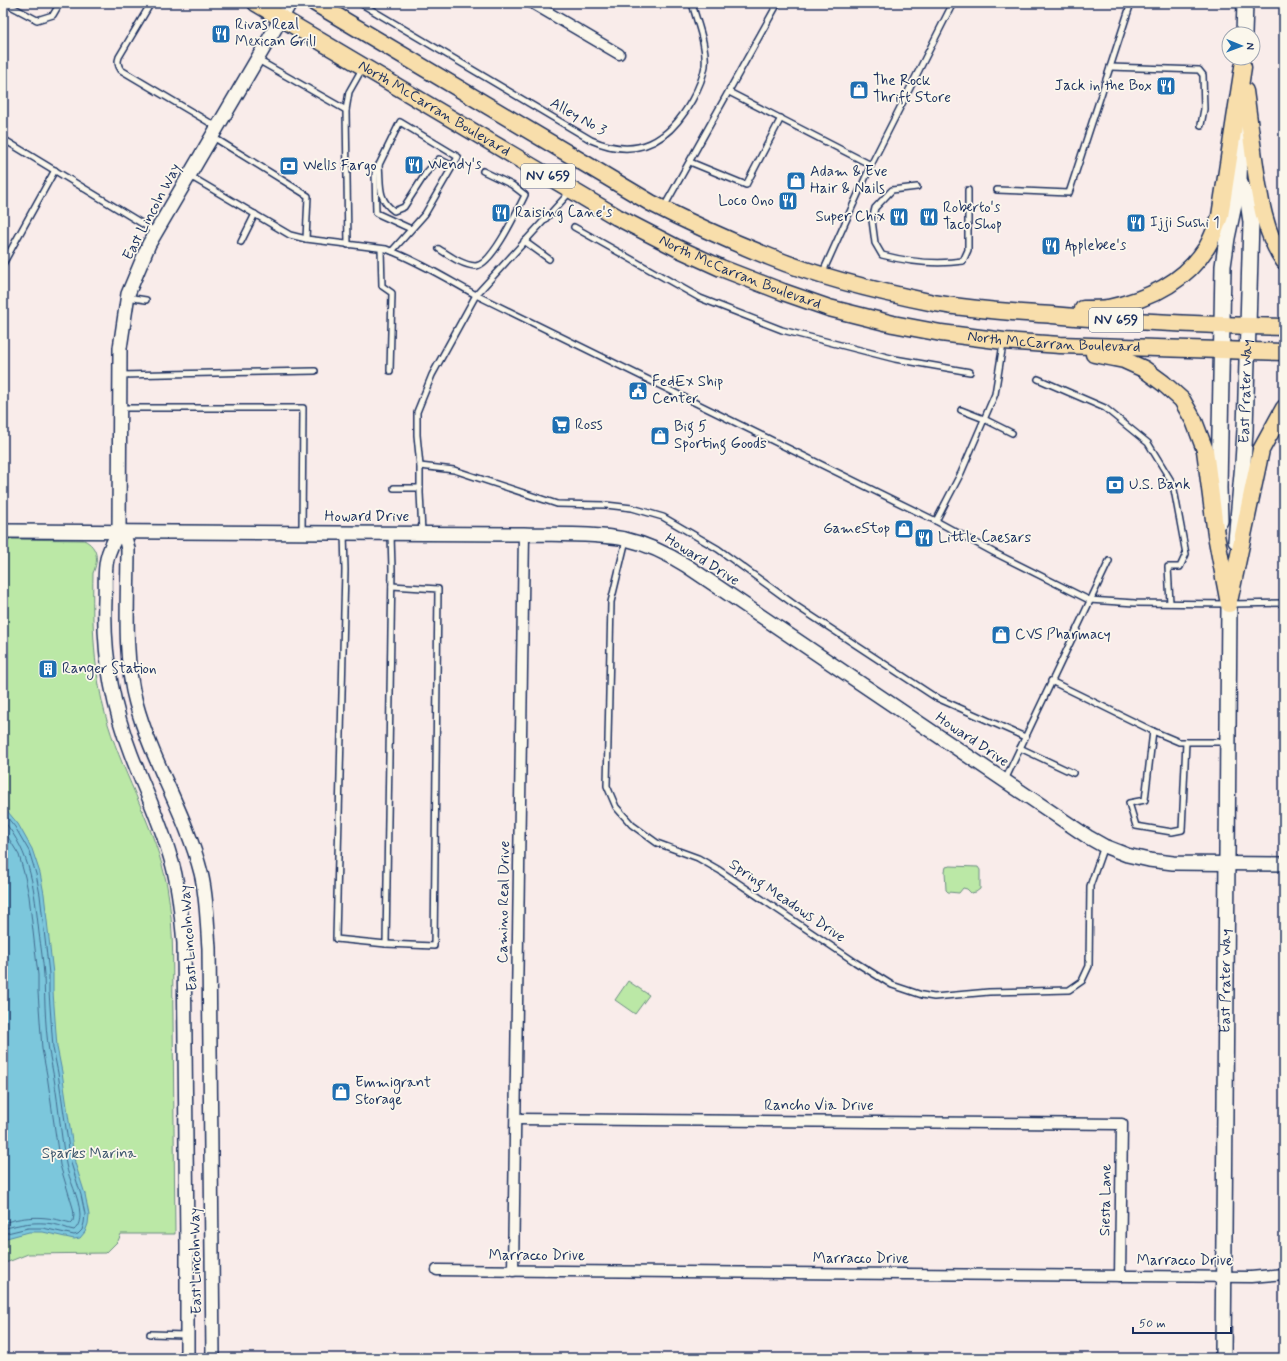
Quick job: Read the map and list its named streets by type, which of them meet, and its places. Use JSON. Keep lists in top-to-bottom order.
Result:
{
  "streets": {
    "main road": ["North McCarran Boulevard", "NV 659", "East Prater Way"],
    "street": [
      "East Lincoln Way",
      "Howard Drive",
      "Camino Real Drive",
      "Rancho Via Drive",
      "Siesta Lane",
      "Marracco Drive"
    ],
    "lane": ["Alley No 3", "Spring Meadows Drive"]
  },
  "crossings": [
    ["North McCarran Boulevard", "East Lincoln Way"],
    ["North McCarran Boulevard", "East Prater Way"],
    ["East Lincoln Way", "Howard Drive"],
    ["East Prater Way", "Howard Drive"],
    ["East Prater Way", "Marracco Drive"],
    ["Howard Drive", "Spring Meadows Drive"],
    ["Howard Drive", "Camino Real Drive"],
    ["Camino Real Drive", "Rancho Via Drive"],
    ["Camino Real Drive", "Marracco Drive"],
    ["Rancho Via Drive", "Siesta Lane"],
    ["Siesta Lane", "Marracco Drive"]
  ],
  "parks": ["Sparks Marina"],
  "places": {
    "restaurant": [
      "Rivas Real Mexican Grill",
      "Jack in the Box",
      "Wendy's",
      "Loco Ono",
      "Raising Cane's",
      "Super Chix",
      "Roberto's Taco Shop",
      "Ijji Sushi 1",
      "Applebee's",
      "Little Caesars"
    ],
    "shop": [
      "The Rock Thrift Store",
      "Adam & Eve Hair & Nails",
      "Big 5 Sporting Goods",
      "GameStop",
      "CVS Pharmacy",
      "Emmigrant Storage"
    ],
    "bank": ["Wells Fargo", "U.S. Bank"],
    "public building": ["FedEx Ship Center"],
    "supermarket": ["Ross"],
    "building": ["Ranger Station"]
  },
  "scale_bar": "50 m",
  "north": "right"
}
